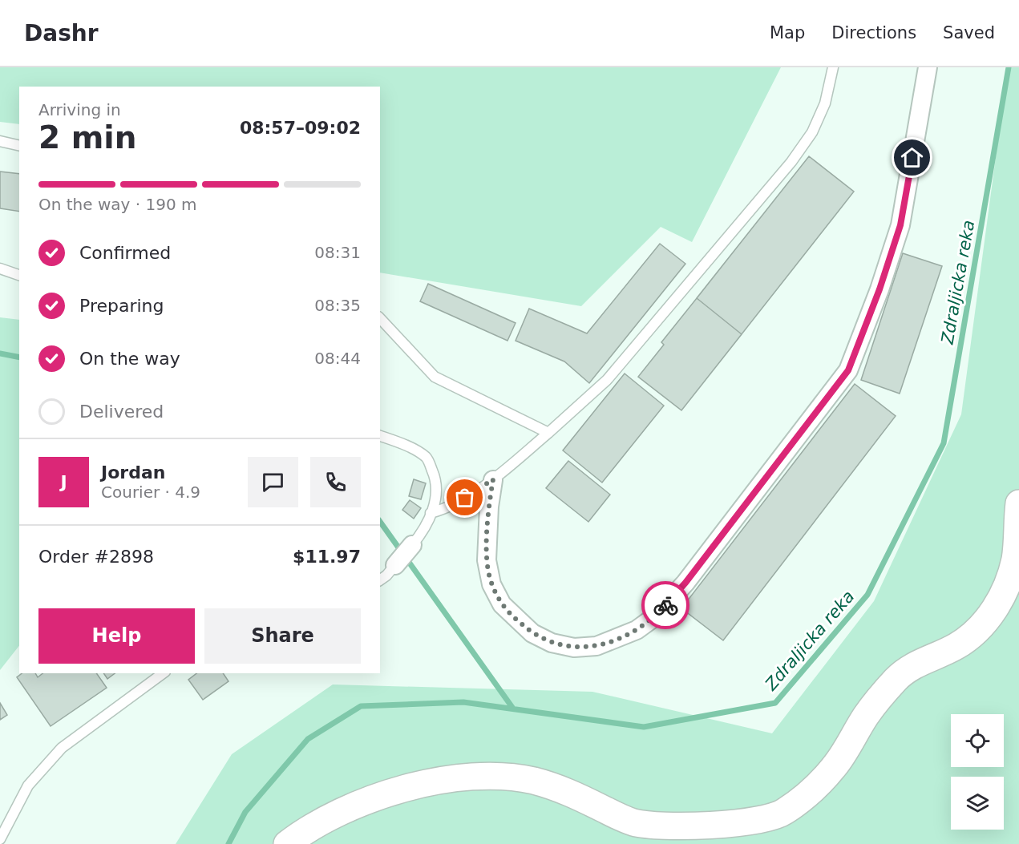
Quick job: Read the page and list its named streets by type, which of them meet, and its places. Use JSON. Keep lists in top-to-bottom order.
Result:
{
  "water": ["Zdraljicka reka"],
  "page": {
    "header": "Dashr",
    "nav": ["Map", "Directions", "Saved"],
    "heading": ["2 min", "Arriving in", "08:57–09:02"],
    "panel": [
      "Jordan",
      "Courier · 4.9",
      "Order #2898",
      "$11.97"
    ],
    "bar": "On the way · 190 m",
    "list": [
      ["Confirmed", "08:31"],
      ["Preparing", "08:35"],
      ["On the way", "08:44"],
      "Delivered"
    ],
    "round": "J",
    "buttons": ["Help", "Share"]
  }
}
